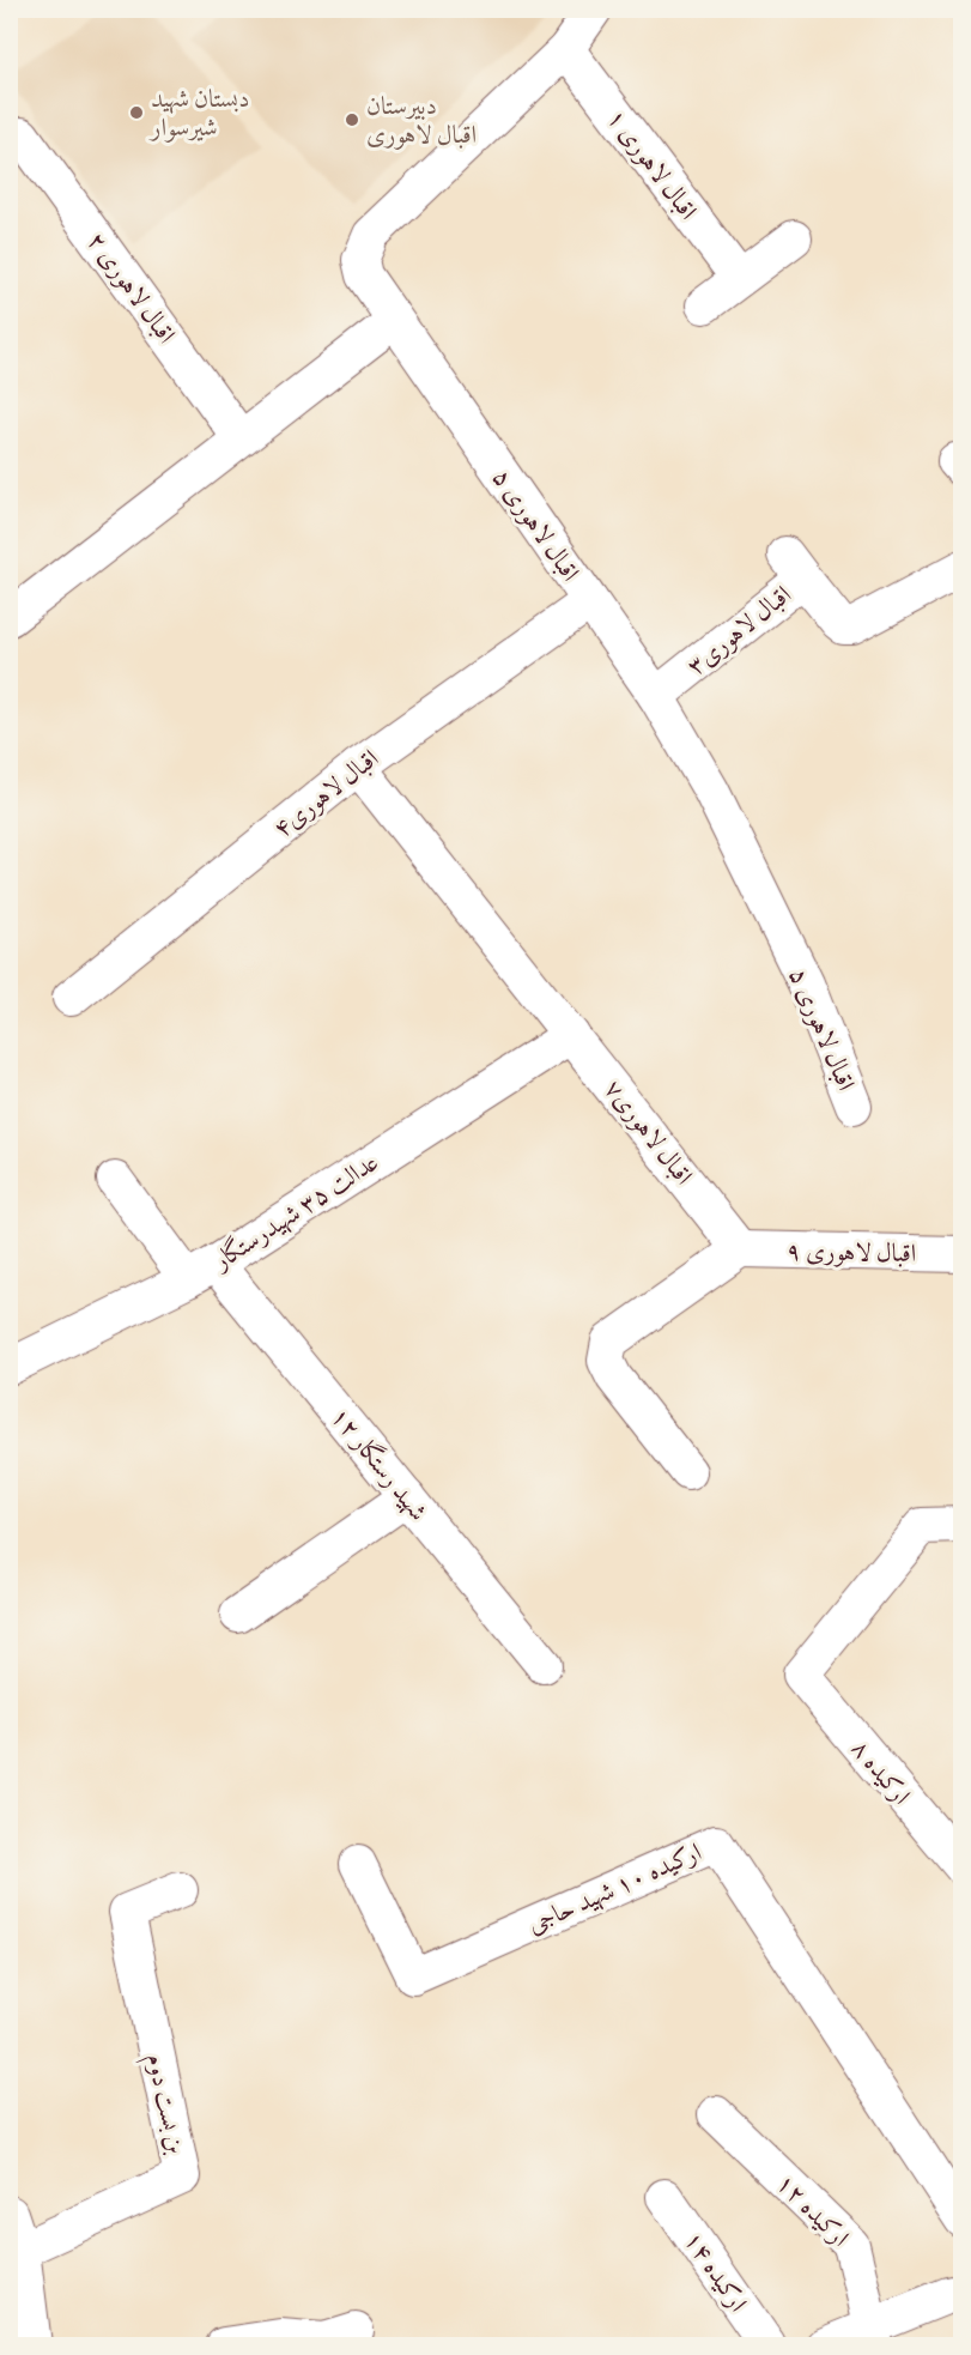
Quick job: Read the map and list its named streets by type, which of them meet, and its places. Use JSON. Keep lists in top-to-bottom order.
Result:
{
  "streets": {
    "street": [
      "اقبال لاهوری ۱",
      "اقبال لاهوری ۲",
      "اقبال لاهوری ۵",
      "اقبال لاهوری۳",
      "اقبال لاهوری۴",
      "اقبال لاهوری۷",
      "عدالت ۳۵ شهیدرستگار",
      "اقبال لاهوری ۹",
      "شهید رستگار ۱۲",
      "ارکیده ۸",
      "ارکیده ۱۰ شهید حاجی",
      "بن بست دوم",
      "ارکیده ۱۲",
      "ارکیده ۱۴"
    ]
  },
  "crossings": [
    ["اقبال لاهوری ۱", "اقبال لاهوری ۵"],
    ["اقبال لاهوری ۵", "اقبال لاهوری۳"],
    ["اقبال لاهوری ۵", "اقبال لاهوری۴"],
    ["اقبال لاهوری۴", "اقبال لاهوری۷"],
    ["اقبال لاهوری۷", "عدالت ۳۵ شهیدرستگار"],
    ["اقبال لاهوری۷", "اقبال لاهوری ۹"],
    ["عدالت ۳۵ شهیدرستگار", "شهید رستگار ۱۲"]
  ],
  "places": ["دبستان شهید شیرسوار", "دبیرستان اقبال لاهوری"]
}
